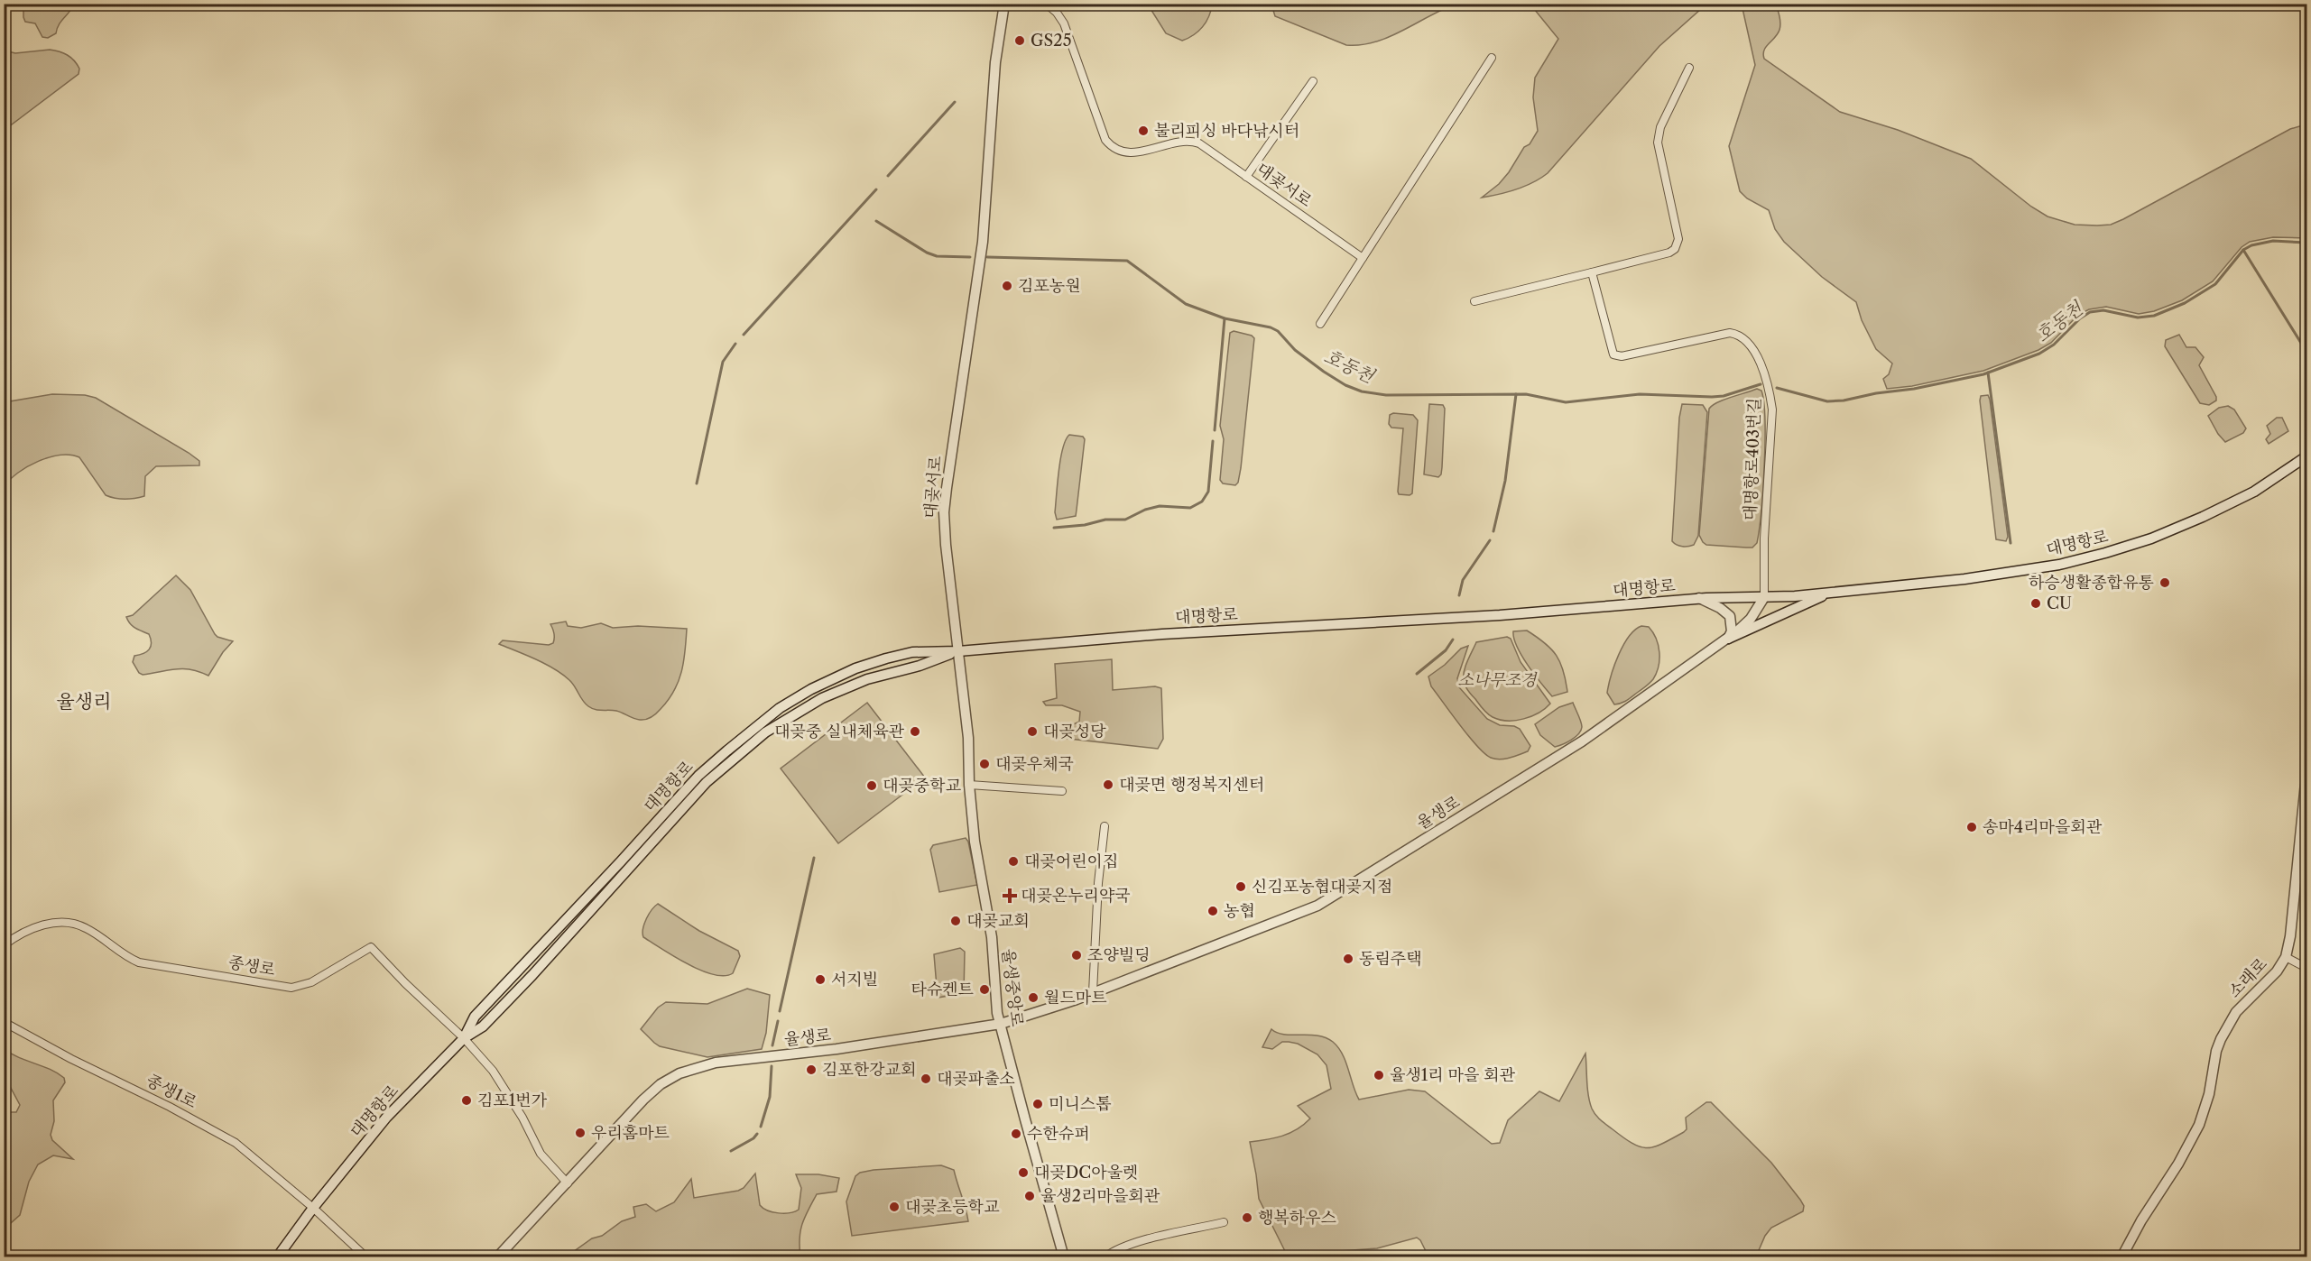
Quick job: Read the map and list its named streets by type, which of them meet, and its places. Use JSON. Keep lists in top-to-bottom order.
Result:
{
  "streets": {
    "street": [
      "대곶서로",
      "대명항로403번길",
      "대명항로",
      "율생로",
      "종생로",
      "소래로",
      "율생중앙로",
      "종생1로"
    ]
  },
  "crossings": [
    ["대곶서로", "대명항로"],
    ["대곶서로", "율생중앙로"],
    ["대명항로403번길", "대명항로"],
    ["대명항로403번길", "율생로"],
    ["대명항로", "율생로"],
    ["대명항로", "종생로"],
    ["대명항로", "율생중앙로"],
    ["대명항로", "종생1로"],
    ["율생로", "율생중앙로"]
  ],
  "districts": ["율생리"],
  "water": ["호동천"],
  "parks": ["소나무조경"],
  "places": {
    "other": [
      "GS25",
      "불리피싱 바다낚시터",
      "김포농원",
      "하승생활종합유통",
      "CU",
      "대곶중 실내체육관",
      "대곶성당",
      "대곶우체국",
      "대곶면 행정복지센터",
      "대곶중학교",
      "송마4리마을회관",
      "대곶어린이집",
      "신김포농협대곶지점",
      "농협",
      "대곶교회",
      "조양빌딩",
      "동림주택",
      "서지빌",
      "타슈켄트",
      "월드마트",
      "김포한강교회",
      "율생1리 마을 회관",
      "대곶파출소",
      "김포1번가",
      "미니스톱",
      "우리홈마트",
      "수한슈퍼",
      "대곶DC아울렛",
      "율생2리마을회관",
      "대곶초등학교",
      "행복하우스"
    ],
    "health": ["대곶온누리약국"]
  }
}
